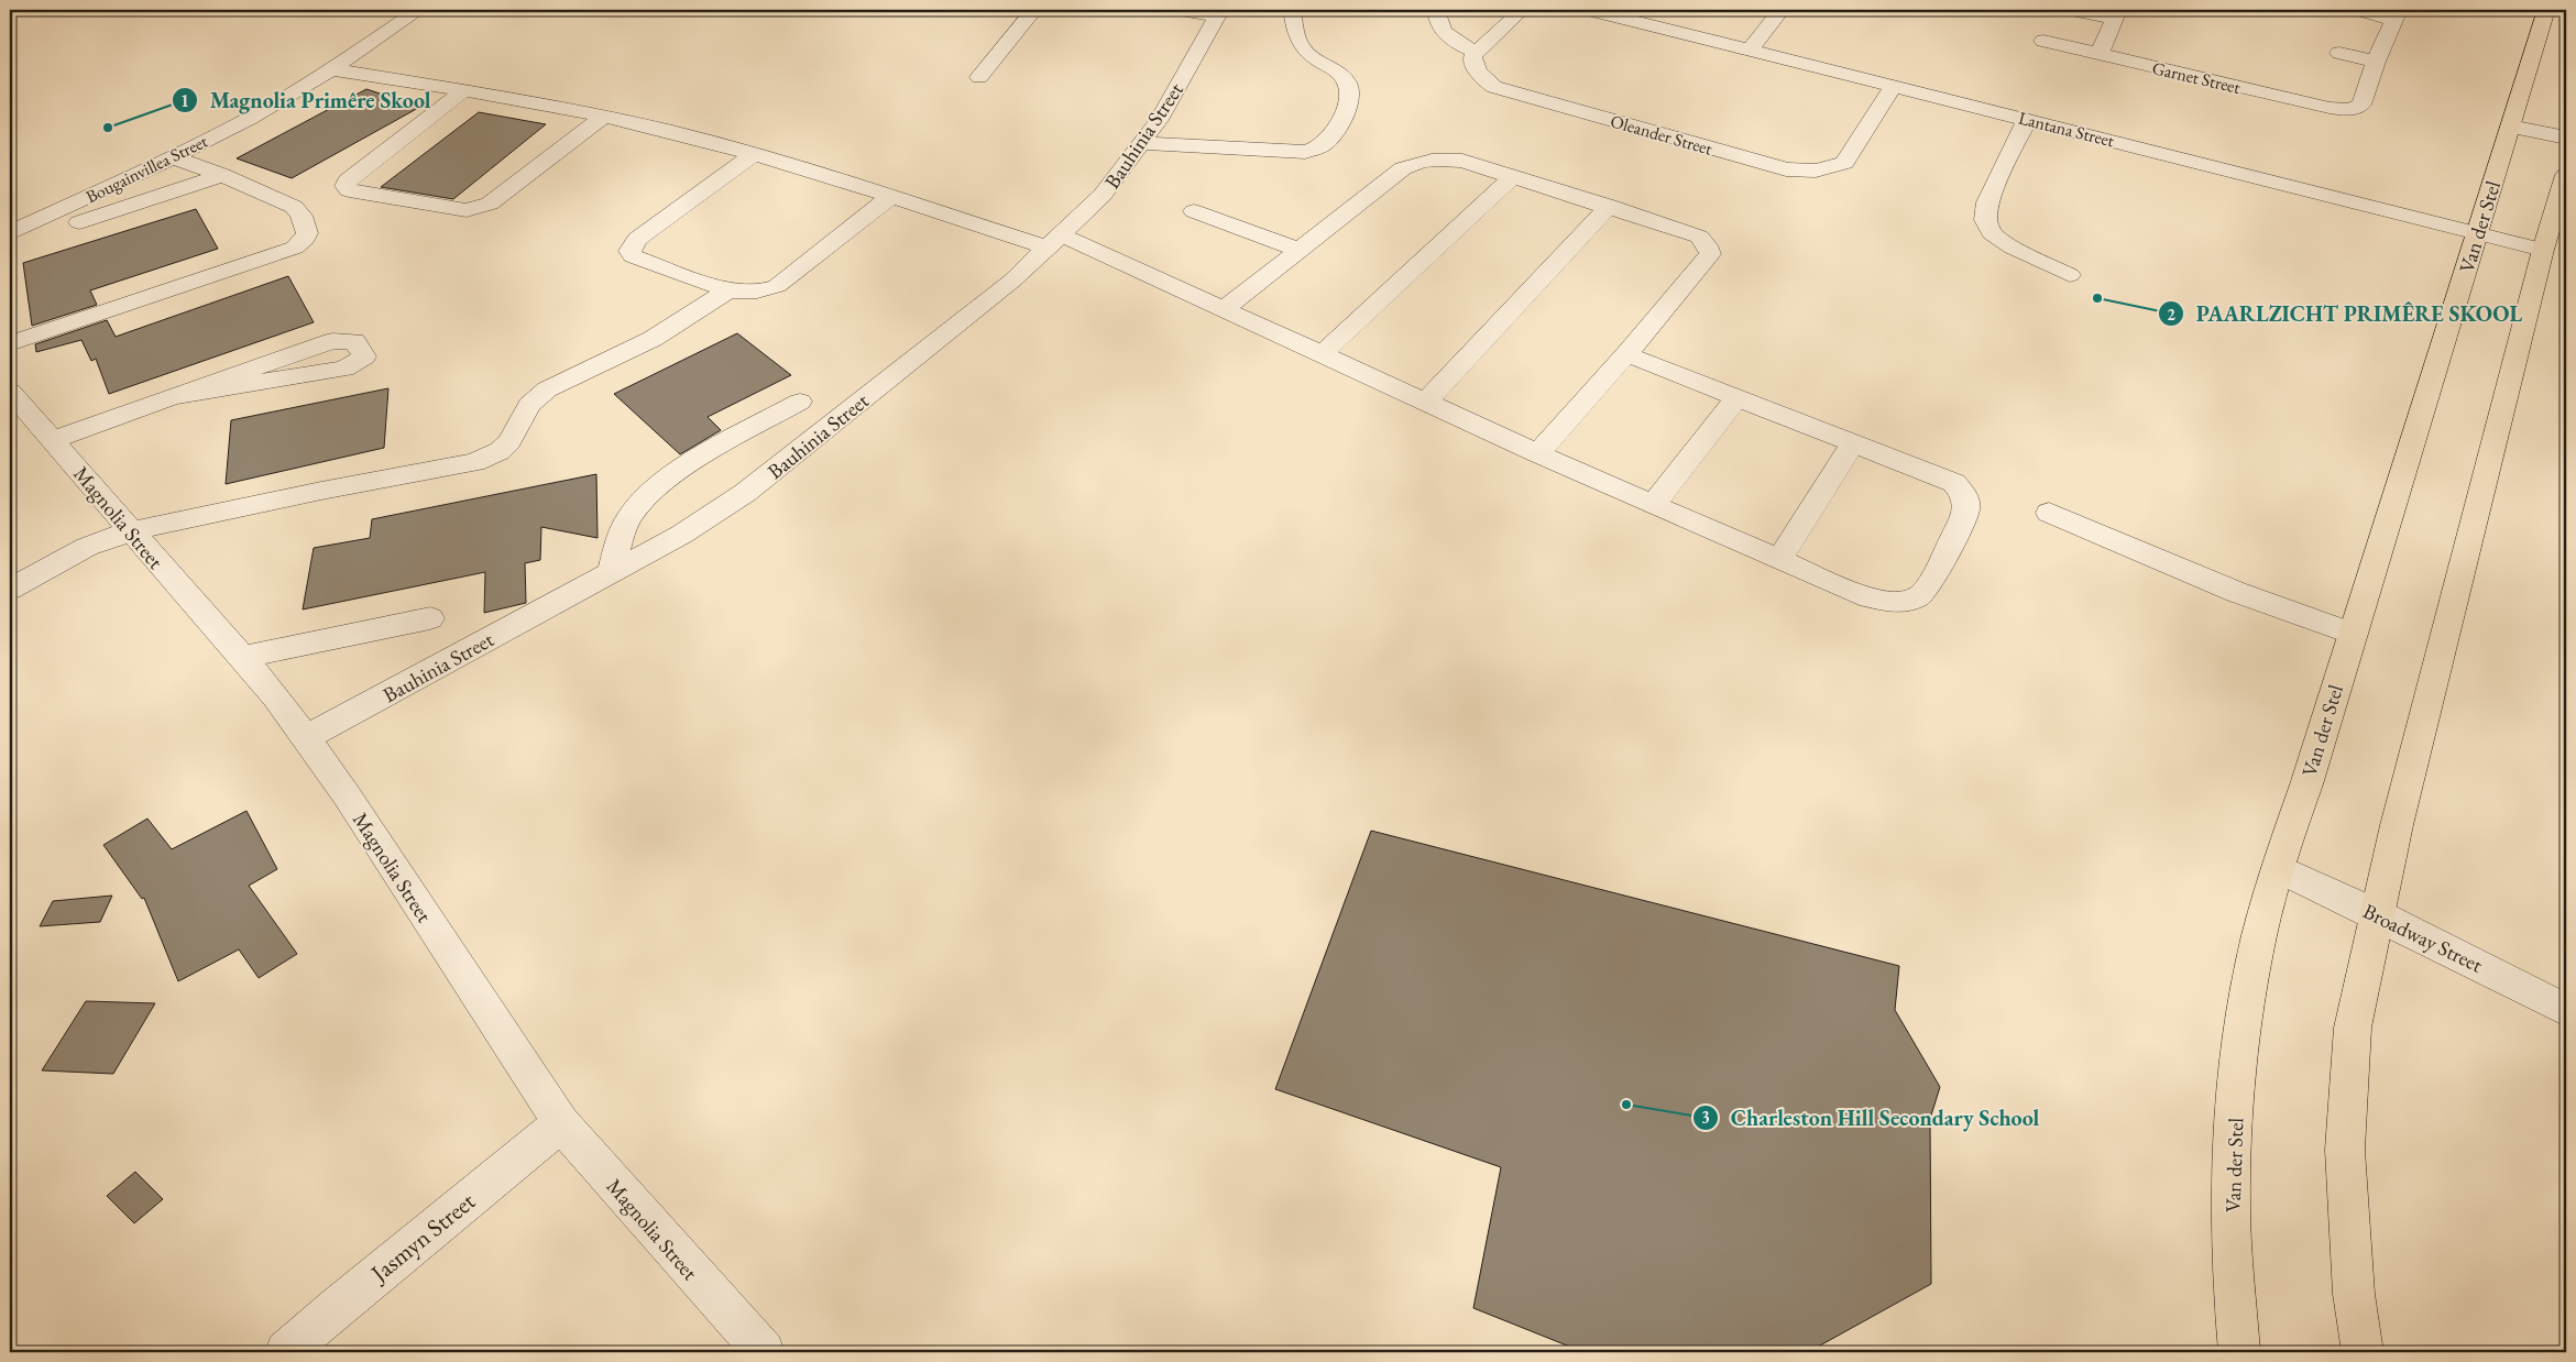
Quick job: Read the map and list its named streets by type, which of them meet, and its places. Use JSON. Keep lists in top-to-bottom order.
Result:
{
  "streets": {
    "main road": ["Van der Stel"],
    "street": [
      "Garnet Street",
      "Lantana Street",
      "Oleander Street",
      "Bauhinia Street",
      "Bougainvillea Street",
      "Magnolia Street",
      "Broadway Street",
      "Jasmyn Street"
    ]
  },
  "crossings": [
    ["Lantana Street", "Oleander Street"],
    ["Lantana Street", "Van der Stel"],
    ["Bauhinia Street", "Magnolia Street"],
    ["Van der Stel", "Broadway Street"],
    ["Magnolia Street", "Jasmyn Street"]
  ],
  "places": ["Magnolia Primêre Skool", "PAARLZICHT PRIMÊRE SKOOL", "Charleston Hill Secondary School"]
}
